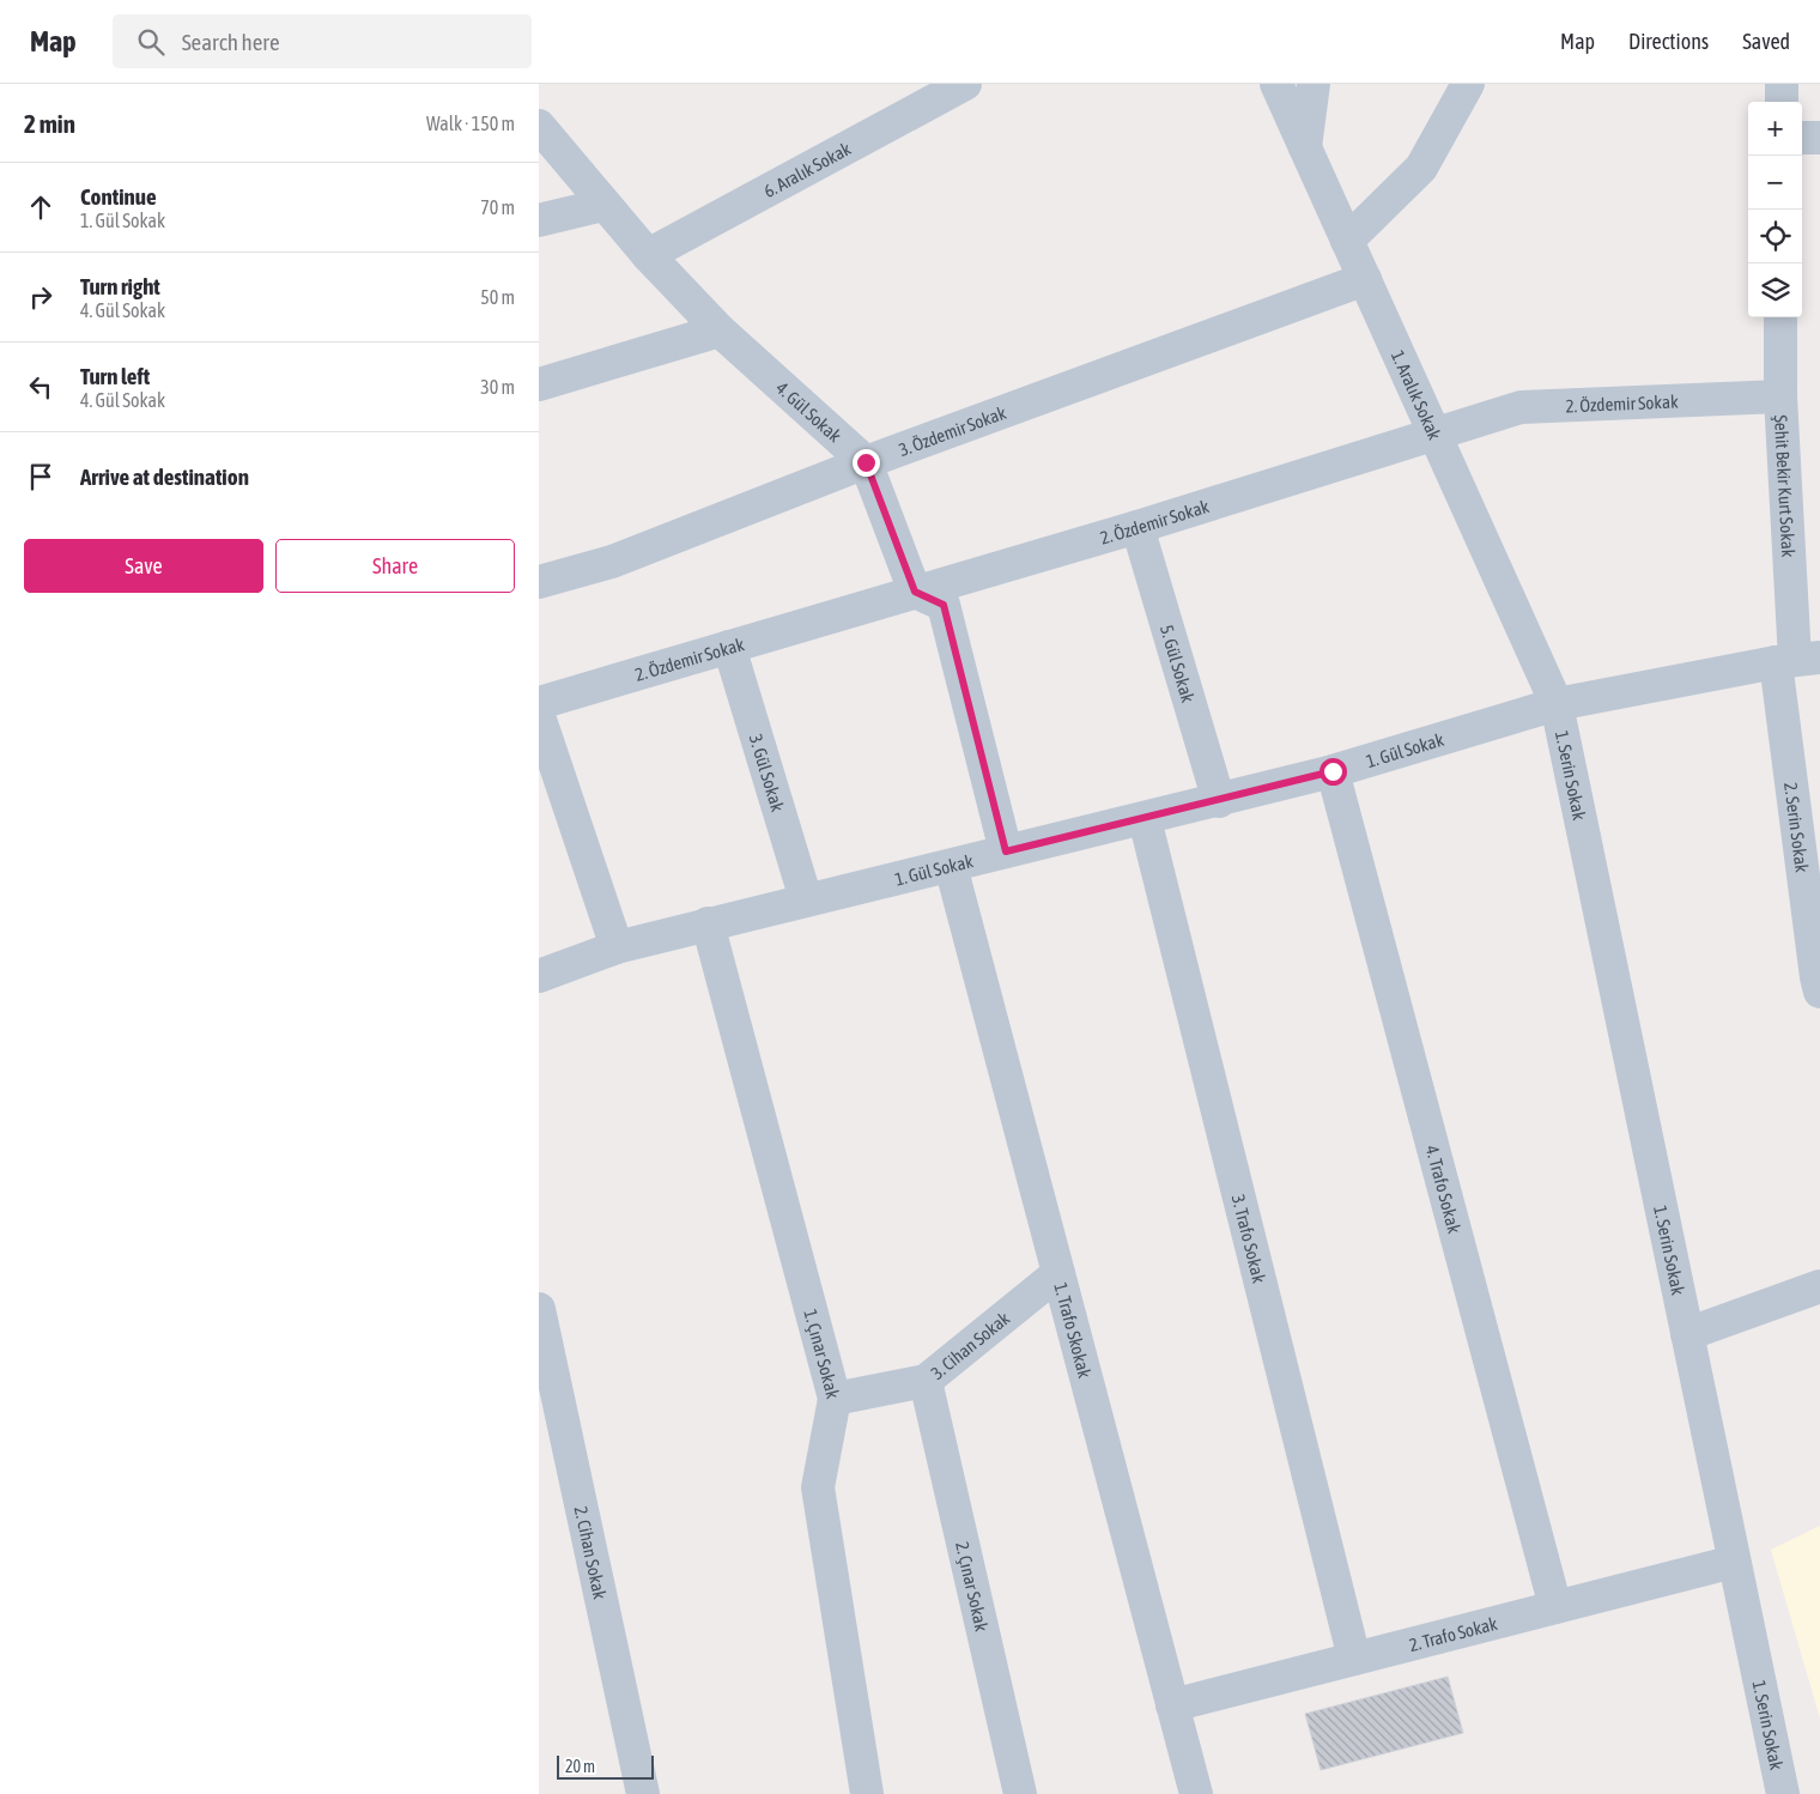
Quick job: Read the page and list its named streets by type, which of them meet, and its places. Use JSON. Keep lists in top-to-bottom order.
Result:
{
  "streets": {
    "street": [
      "6. Aralık Sokak",
      "1. Aralık Sokak",
      "2. Özdemir Sokak",
      "4. Gül Sokak",
      "3. Özdemir Sokak",
      "Şehit Bekir Kurt Sokak",
      "5. Gül Sokak",
      "1. Gül Sokak",
      "3. Gül Sokak",
      "1. Serin Sokak",
      "2. Serin Sokak",
      "4. Trafo Sokak",
      "3. Trafo Sokak",
      "1. Trafo Skokak",
      "3. Cihan Sokak",
      "1. Çınar Sokak",
      "2. Cihan Sokak",
      "2. Çınar Sokak",
      "2. Trafo Sokak"
    ]
  },
  "crossings": [
    ["6. Aralık Sokak", "4. Gül Sokak"],
    ["1. Aralık Sokak", "2. Özdemir Sokak"],
    ["1. Aralık Sokak", "3. Özdemir Sokak"],
    ["1. Aralık Sokak", "1. Gül Sokak"],
    ["1. Aralık Sokak", "1. Serin Sokak"],
    ["2. Özdemir Sokak", "4. Gül Sokak"],
    ["2. Özdemir Sokak", "Şehit Bekir Kurt Sokak"],
    ["2. Özdemir Sokak", "5. Gül Sokak"],
    ["2. Özdemir Sokak", "3. Gül Sokak"],
    ["4. Gül Sokak", "3. Özdemir Sokak"],
    ["Şehit Bekir Kurt Sokak", "1. Gül Sokak"],
    ["Şehit Bekir Kurt Sokak", "2. Serin Sokak"],
    ["5. Gül Sokak", "1. Gül Sokak"],
    ["1. Gül Sokak", "3. Gül Sokak"],
    ["1. Gül Sokak", "1. Serin Sokak"],
    ["1. Gül Sokak", "2. Serin Sokak"],
    ["1. Gül Sokak", "4. Trafo Sokak"],
    ["1. Gül Sokak", "3. Trafo Sokak"],
    ["1. Gül Sokak", "1. Trafo Skokak"],
    ["1. Gül Sokak", "1. Çınar Sokak"],
    ["1. Serin Sokak", "2. Trafo Sokak"],
    ["4. Trafo Sokak", "2. Trafo Sokak"],
    ["3. Trafo Sokak", "2. Trafo Sokak"],
    ["1. Trafo Skokak", "3. Cihan Sokak"],
    ["1. Trafo Skokak", "2. Trafo Sokak"],
    ["3. Cihan Sokak", "1. Çınar Sokak"],
    ["3. Cihan Sokak", "2. Çınar Sokak"]
  ],
  "scale_bar": "20 m",
  "page": {
    "header": "Map",
    "search": "Search here",
    "nav": ["Map", "Directions", "Saved"],
    "heading": ["2 min", "Walk · 150 m"],
    "map_buttons": ["+", "−"],
    "list": [
      ["Continue", "1. Gül Sokak", "70 m"],
      ["Turn right", "4. Gül Sokak", "50 m"],
      ["Turn left", "4. Gül Sokak", "30 m"],
      "Arrive at destination"
    ],
    "buttons": ["Save", "Share"],
    "scale": "20 m"
  }
}
